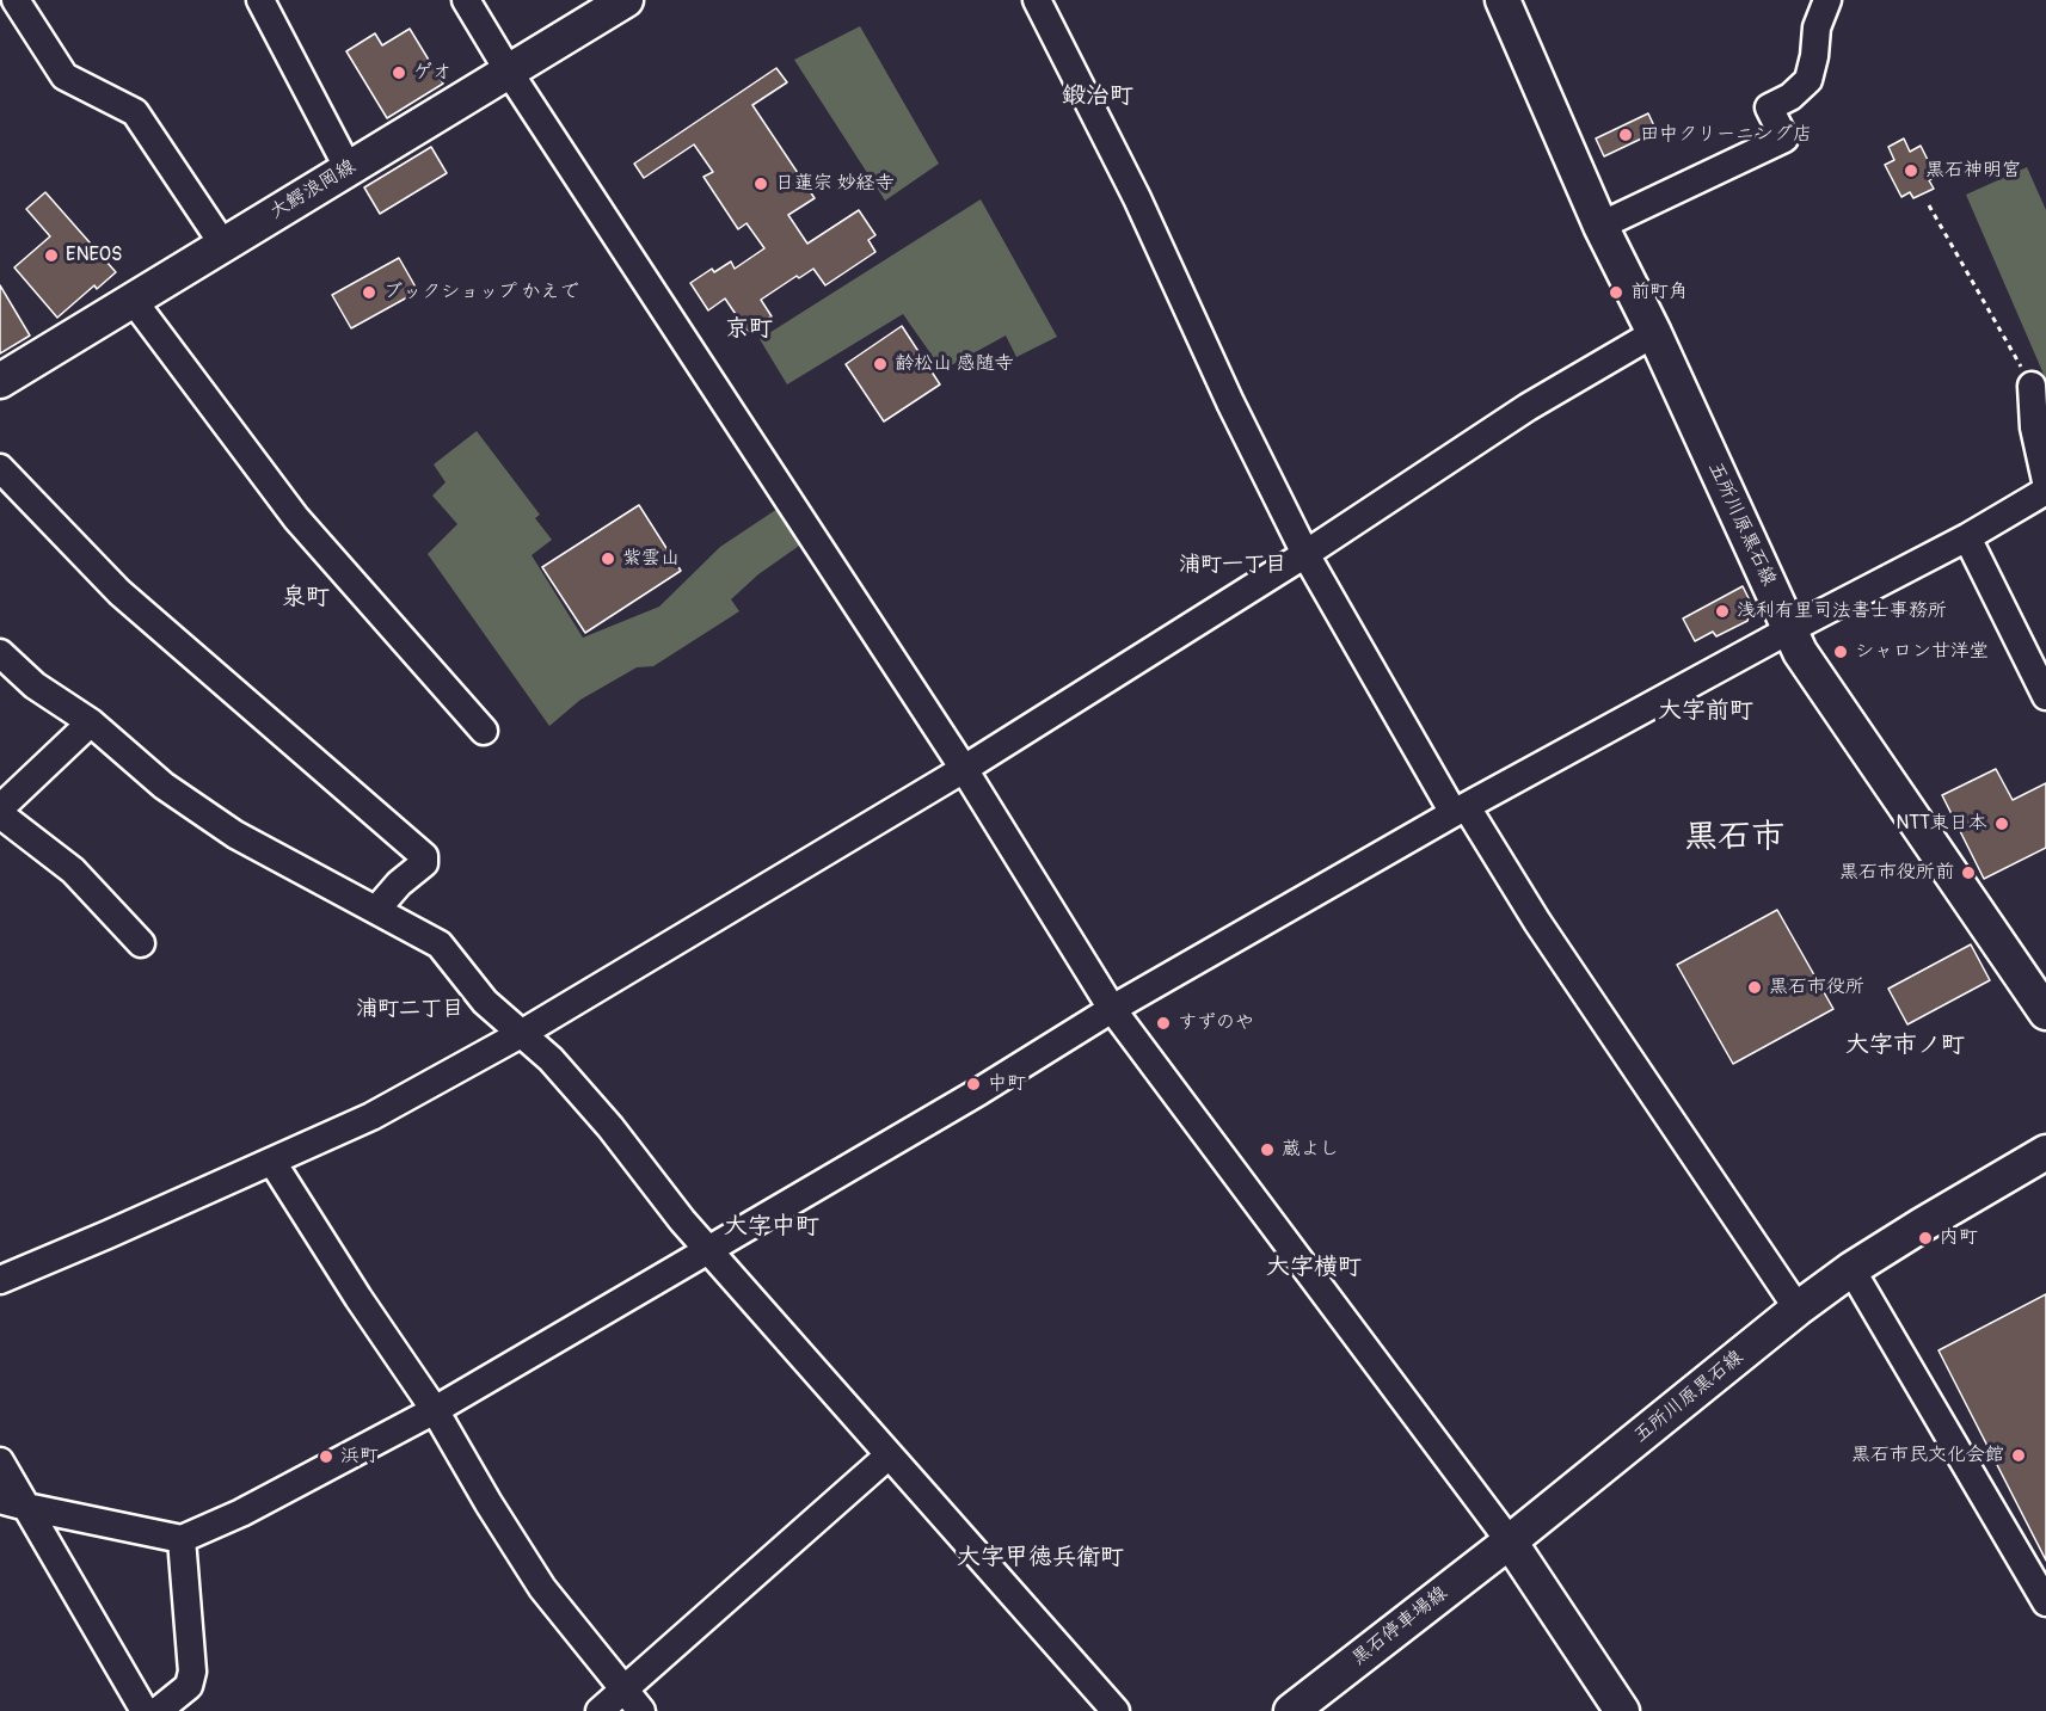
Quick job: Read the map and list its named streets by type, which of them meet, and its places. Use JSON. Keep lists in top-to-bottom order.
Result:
{
  "streets": {
    "main road": ["大鰐浪岡線", "五所川原黒石線", "黒石停車場線"]
  },
  "crossings": [
    ["五所川原黒石線", "黒石停車場線"]
  ],
  "districts": [
    "鍛治町",
    "京町",
    "浦町一丁目",
    "泉町",
    "大字前町",
    "黒石市",
    "浦町二丁目",
    "大字市ノ町",
    "大字中町",
    "大字横町",
    "大字甲徳兵衛町"
  ],
  "places": [
    "ゲオ",
    "田中クリーニング店",
    "黒石神明宮",
    "日蓮宗 妙経寺",
    "ENEOS",
    "ブックショップ かえで",
    "前町角",
    "齢松山 感随寺",
    "紫雲山",
    "浅利有里司法書士事務所",
    "シャロン甘洋堂",
    "NTT東日本",
    "黒石市役所前",
    "黒石市役所",
    "すずのや",
    "中町",
    "蔵よし",
    "内町",
    "黒石市民文化会館",
    "浜町"
  ]
}
